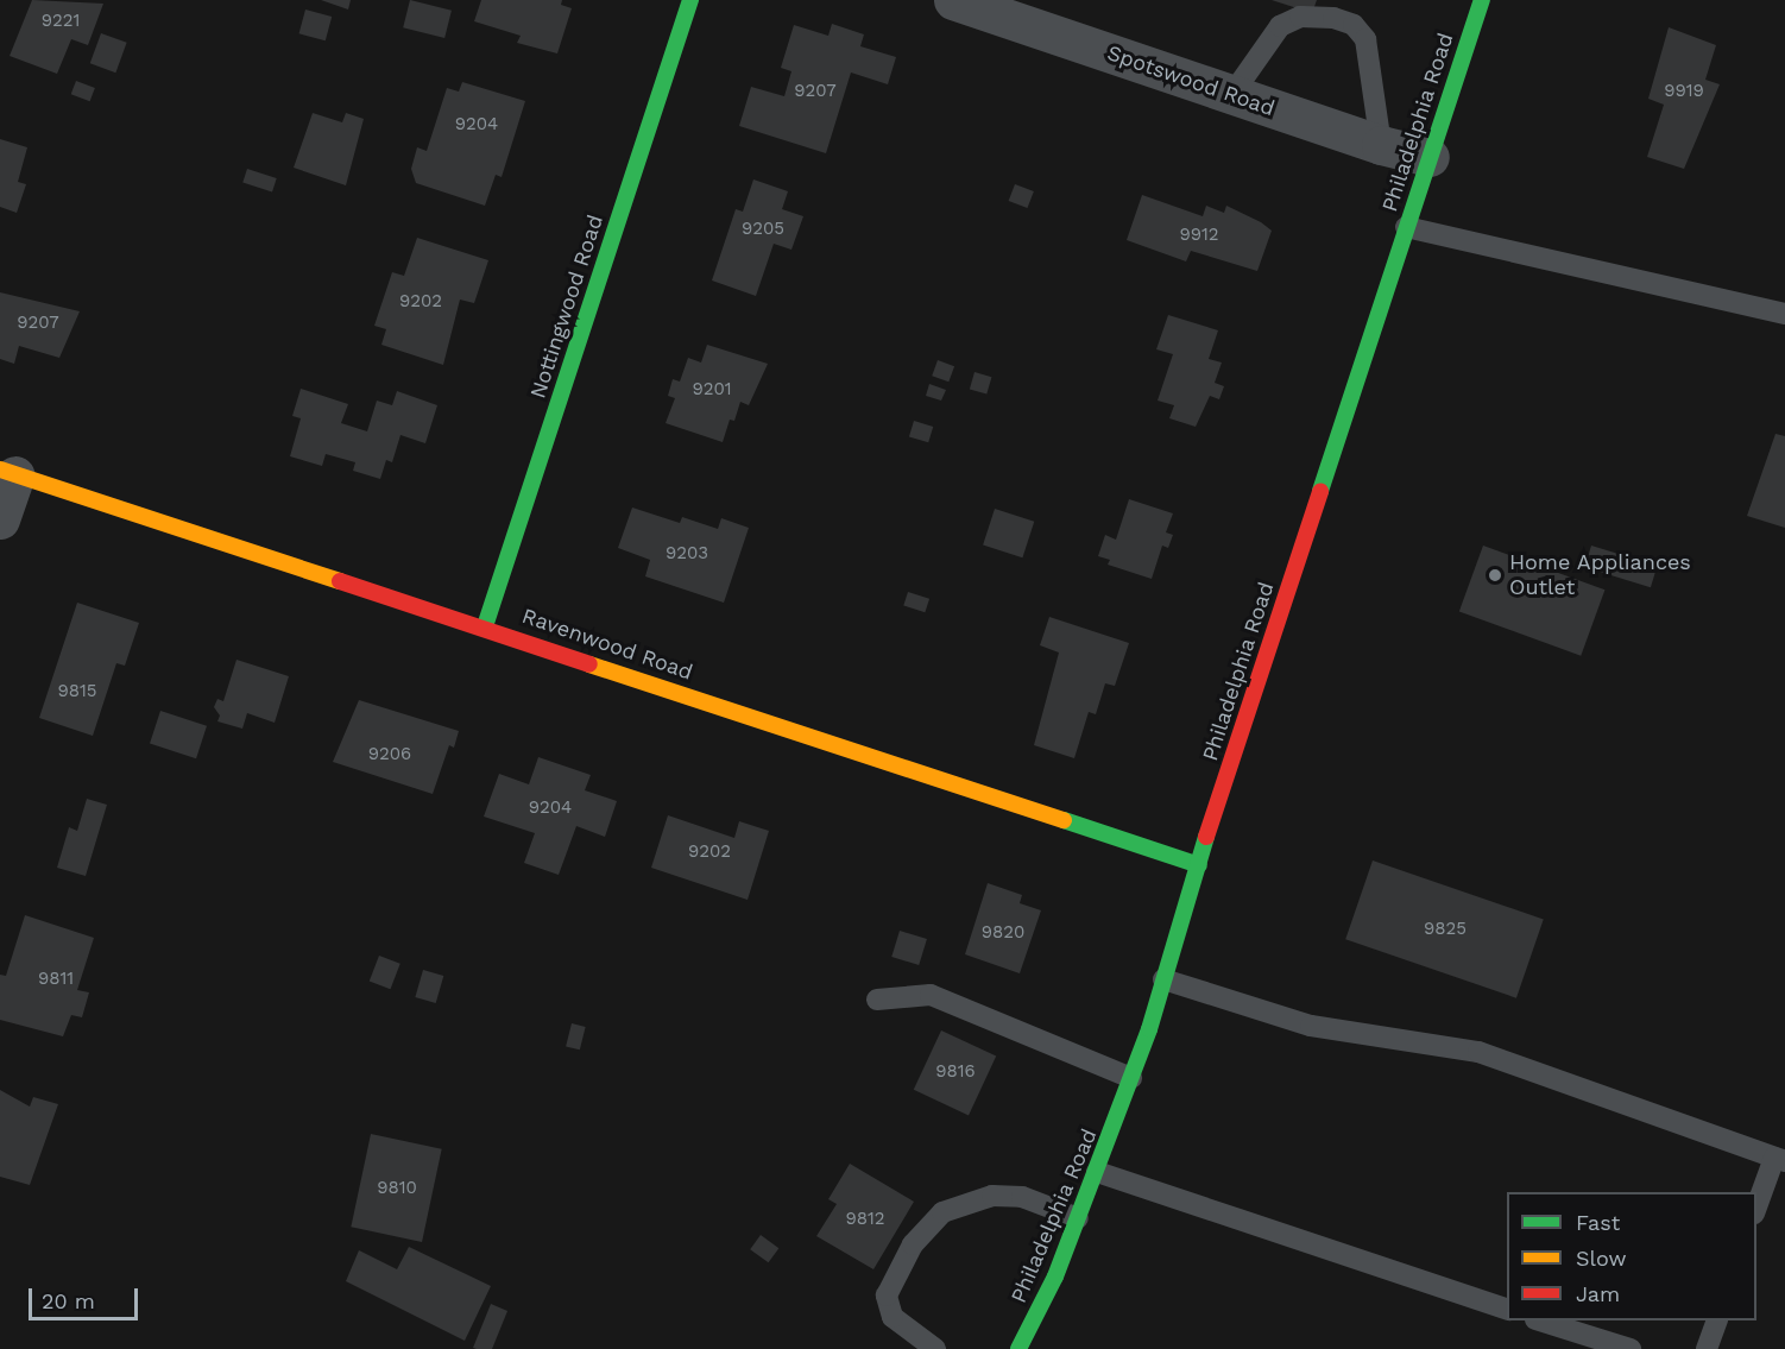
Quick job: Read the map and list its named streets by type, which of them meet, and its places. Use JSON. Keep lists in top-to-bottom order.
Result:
{
  "streets": {
    "street": [
      "Spotswood Road",
      "Philadelphia Road",
      "Nottingwood Road",
      "Ravenwood Road"
    ]
  },
  "crossings": [
    ["Spotswood Road", "Philadelphia Road"],
    ["Philadelphia Road", "Ravenwood Road"],
    ["Nottingwood Road", "Ravenwood Road"]
  ],
  "places": ["Home Appliances Outlet"],
  "house_numbers": [
    "9221",
    "9207",
    "9919",
    "9204",
    "9205",
    "9912",
    "9202",
    "9207",
    "9201",
    "9203",
    "9815",
    "9206",
    "9204",
    "9202",
    "9825",
    "9820",
    "9811",
    "9816",
    "9810",
    "9812"
  ],
  "legend": ["Fast", "Slow", "Jam"],
  "scale_bar": "20 m"
}
